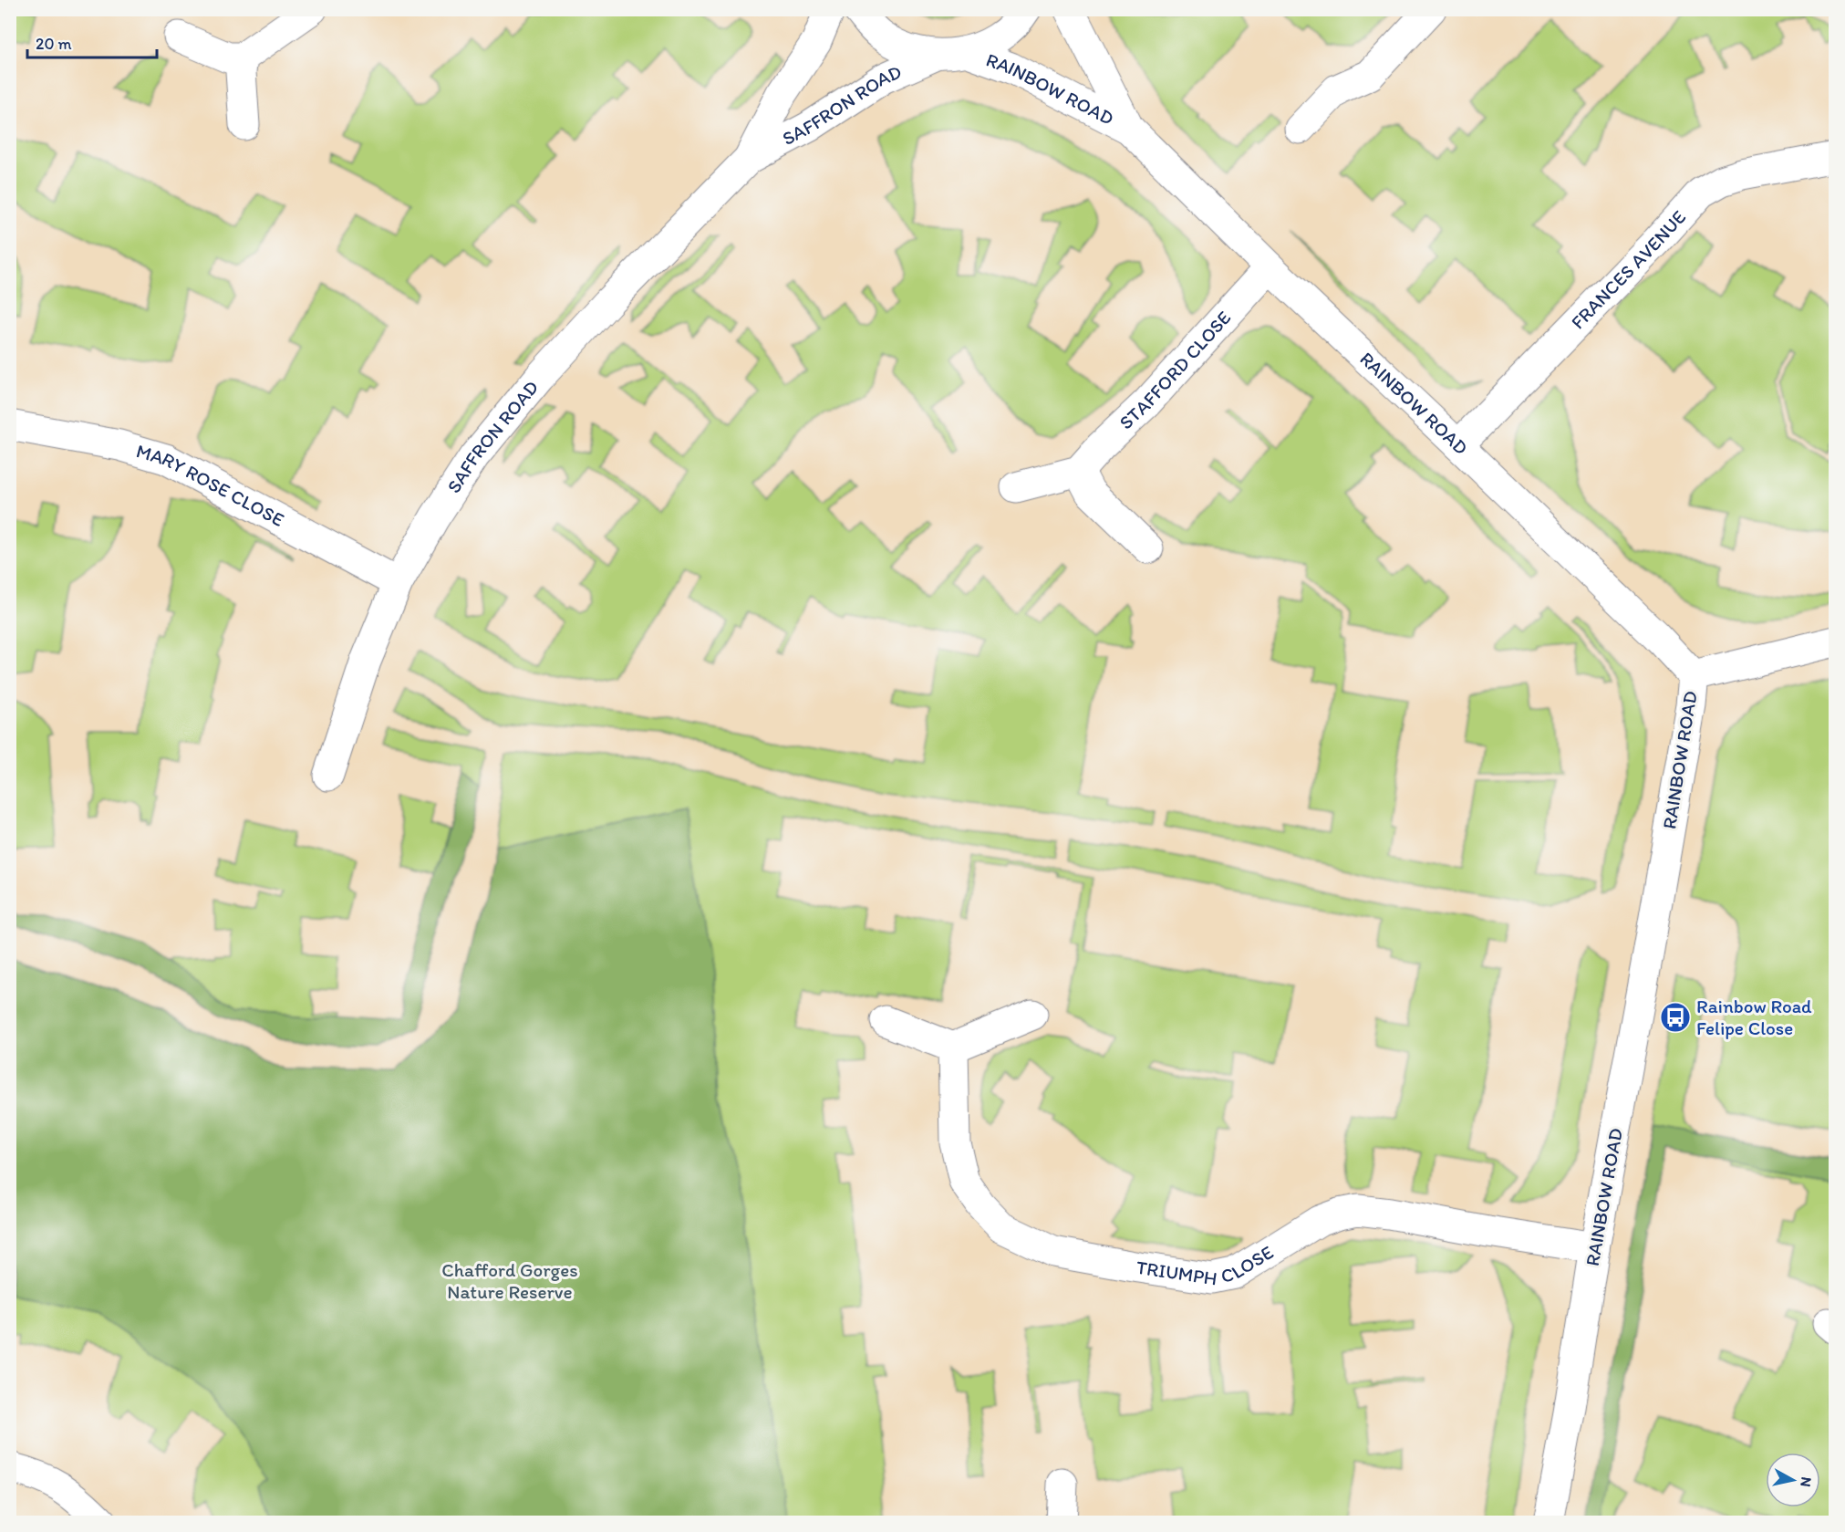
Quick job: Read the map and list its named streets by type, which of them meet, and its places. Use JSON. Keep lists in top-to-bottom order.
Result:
{
  "streets": {
    "street": [
      "RAINBOW ROAD",
      "SAFFRON ROAD",
      "FRANCES AVENUE",
      "STAFFORD CLOSE",
      "MARY ROSE CLOSE",
      "TRIUMPH CLOSE"
    ]
  },
  "crossings": [
    ["RAINBOW ROAD", "SAFFRON ROAD"],
    ["RAINBOW ROAD", "FRANCES AVENUE"],
    ["RAINBOW ROAD", "STAFFORD CLOSE"],
    ["RAINBOW ROAD", "TRIUMPH CLOSE"],
    ["SAFFRON ROAD", "MARY ROSE CLOSE"]
  ],
  "parks": ["Chafford Gorges Nature Reserve"],
  "places": {
    "bus stop": ["Rainbow Road Felipe Close"]
  },
  "scale_bar": "20 m",
  "north": "right"
}
